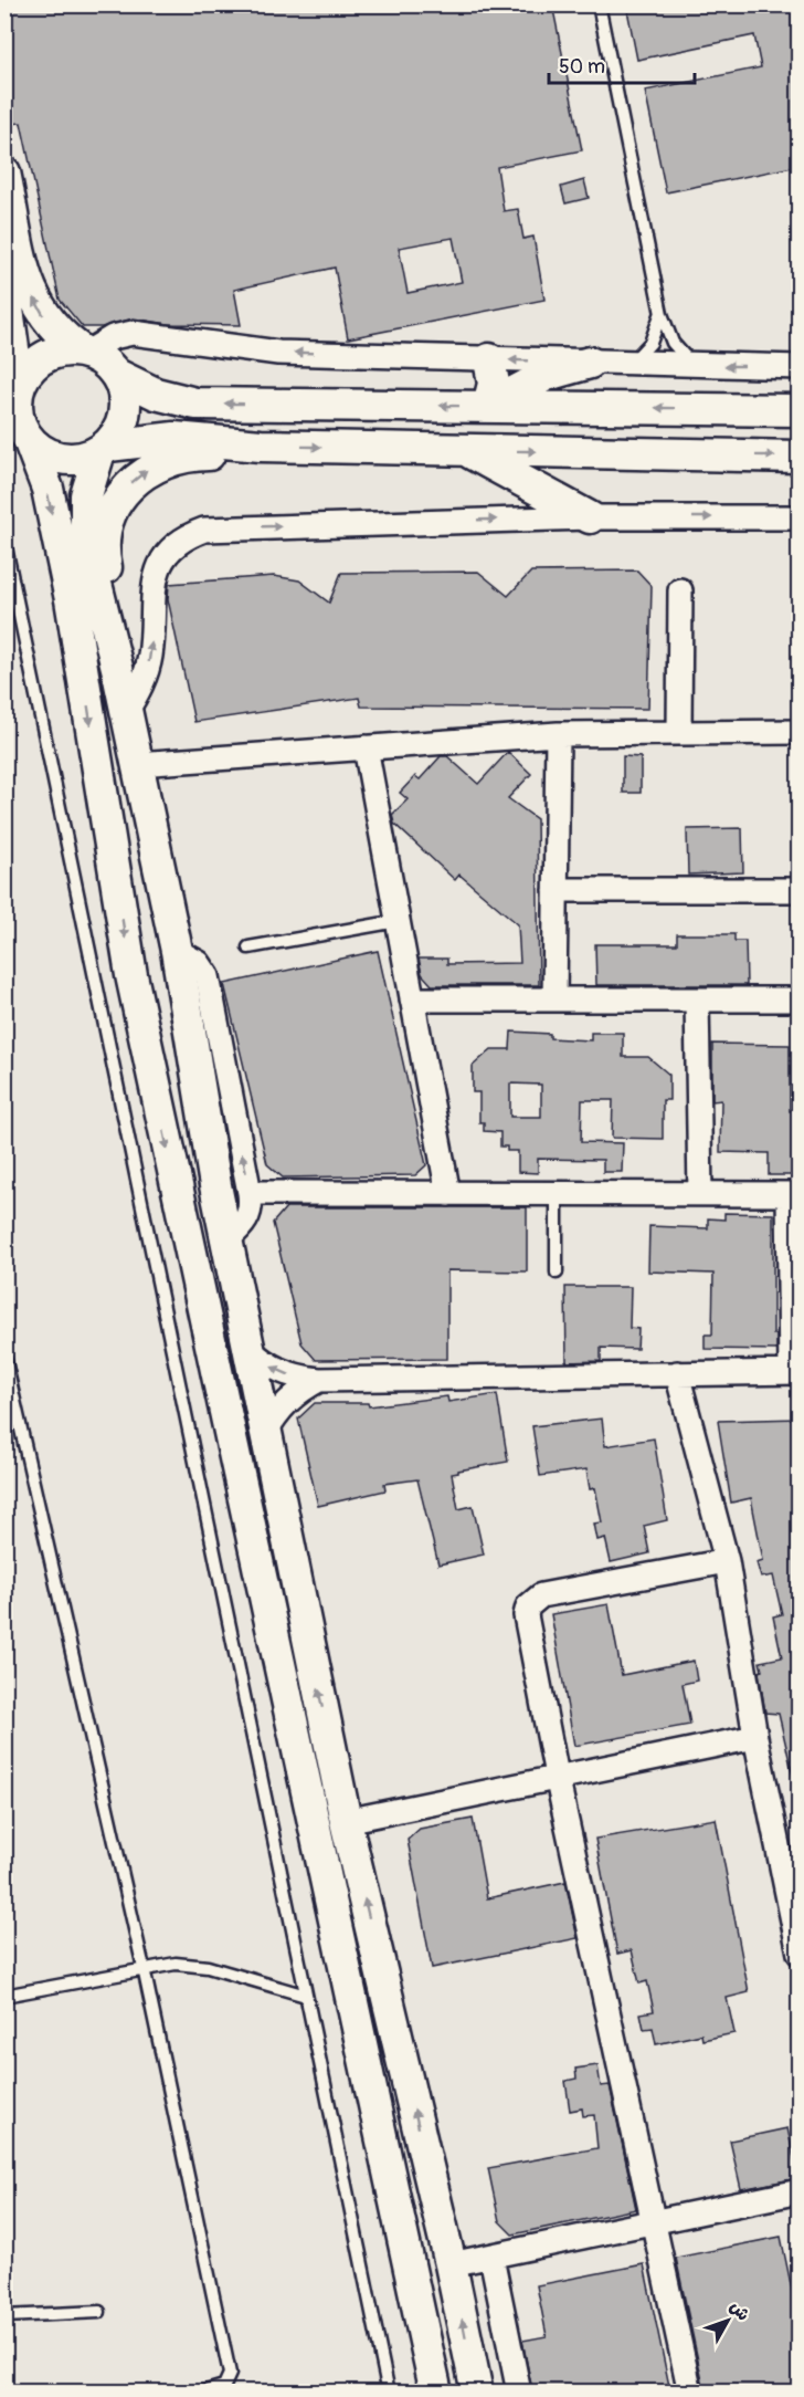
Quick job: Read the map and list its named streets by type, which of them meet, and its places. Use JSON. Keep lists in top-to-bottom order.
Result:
{
  "scale_bar": "50 m",
  "north": "top right"
}
